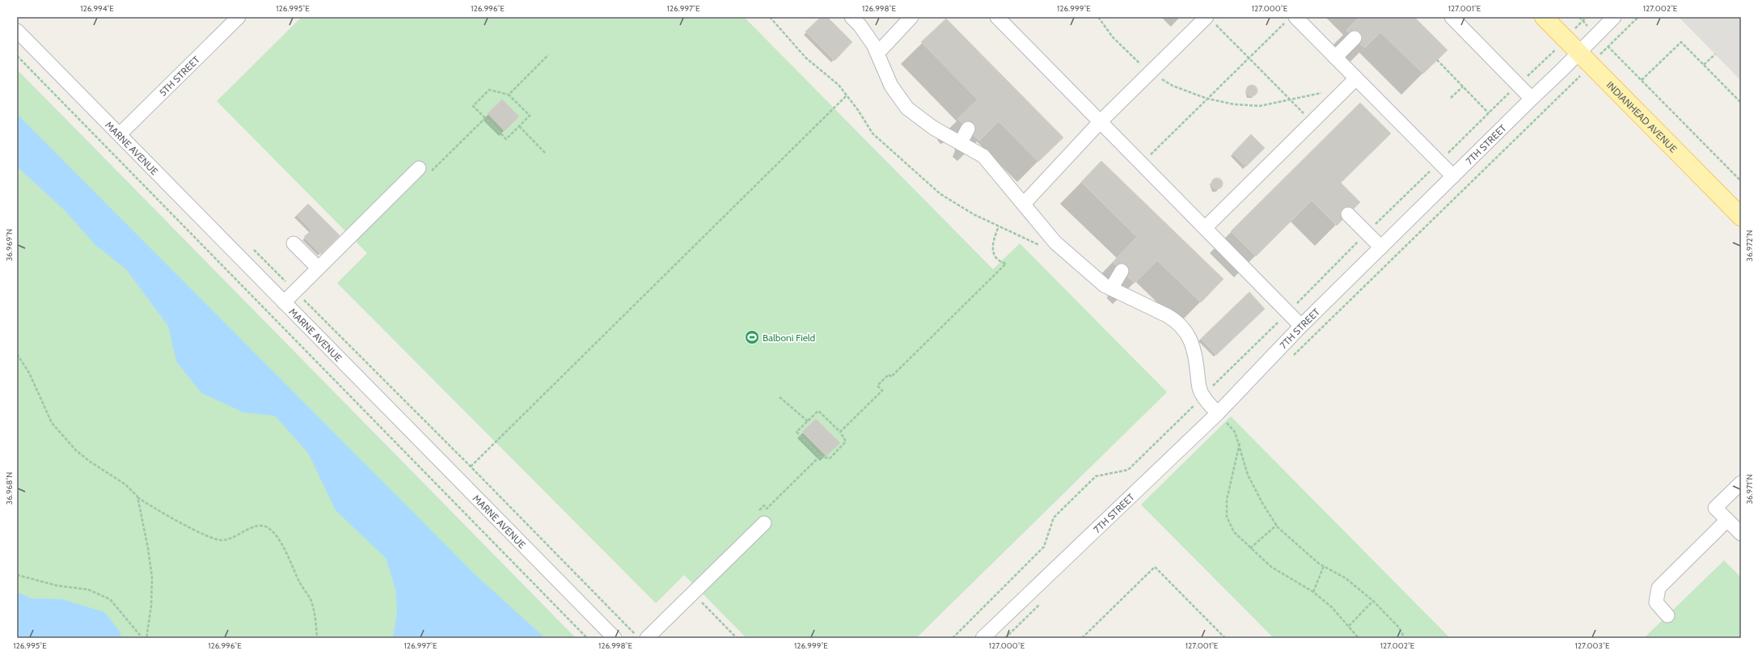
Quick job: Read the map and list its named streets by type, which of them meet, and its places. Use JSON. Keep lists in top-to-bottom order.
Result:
{
  "streets": {
    "main road": ["INDIANHEAD AVENUE"],
    "street": ["5TH STREET", "7TH STREET", "MARNE AVENUE"]
  },
  "crossings": [
    ["5TH STREET", "MARNE AVENUE"],
    ["INDIANHEAD AVENUE", "7TH STREET"]
  ],
  "places": {
    "sports": ["Balboni Field"]
  },
  "coordinates": [
    "126.994°E",
    "126.995°E",
    "126.996°E",
    "126.997°E",
    "126.998°E",
    "126.999°E",
    "127.000°E",
    "127.001°E",
    "127.002°E",
    "36.969°N",
    "36.972°N",
    "36.968°N",
    "36.971°N",
    "127.003°E"
  ]
}
